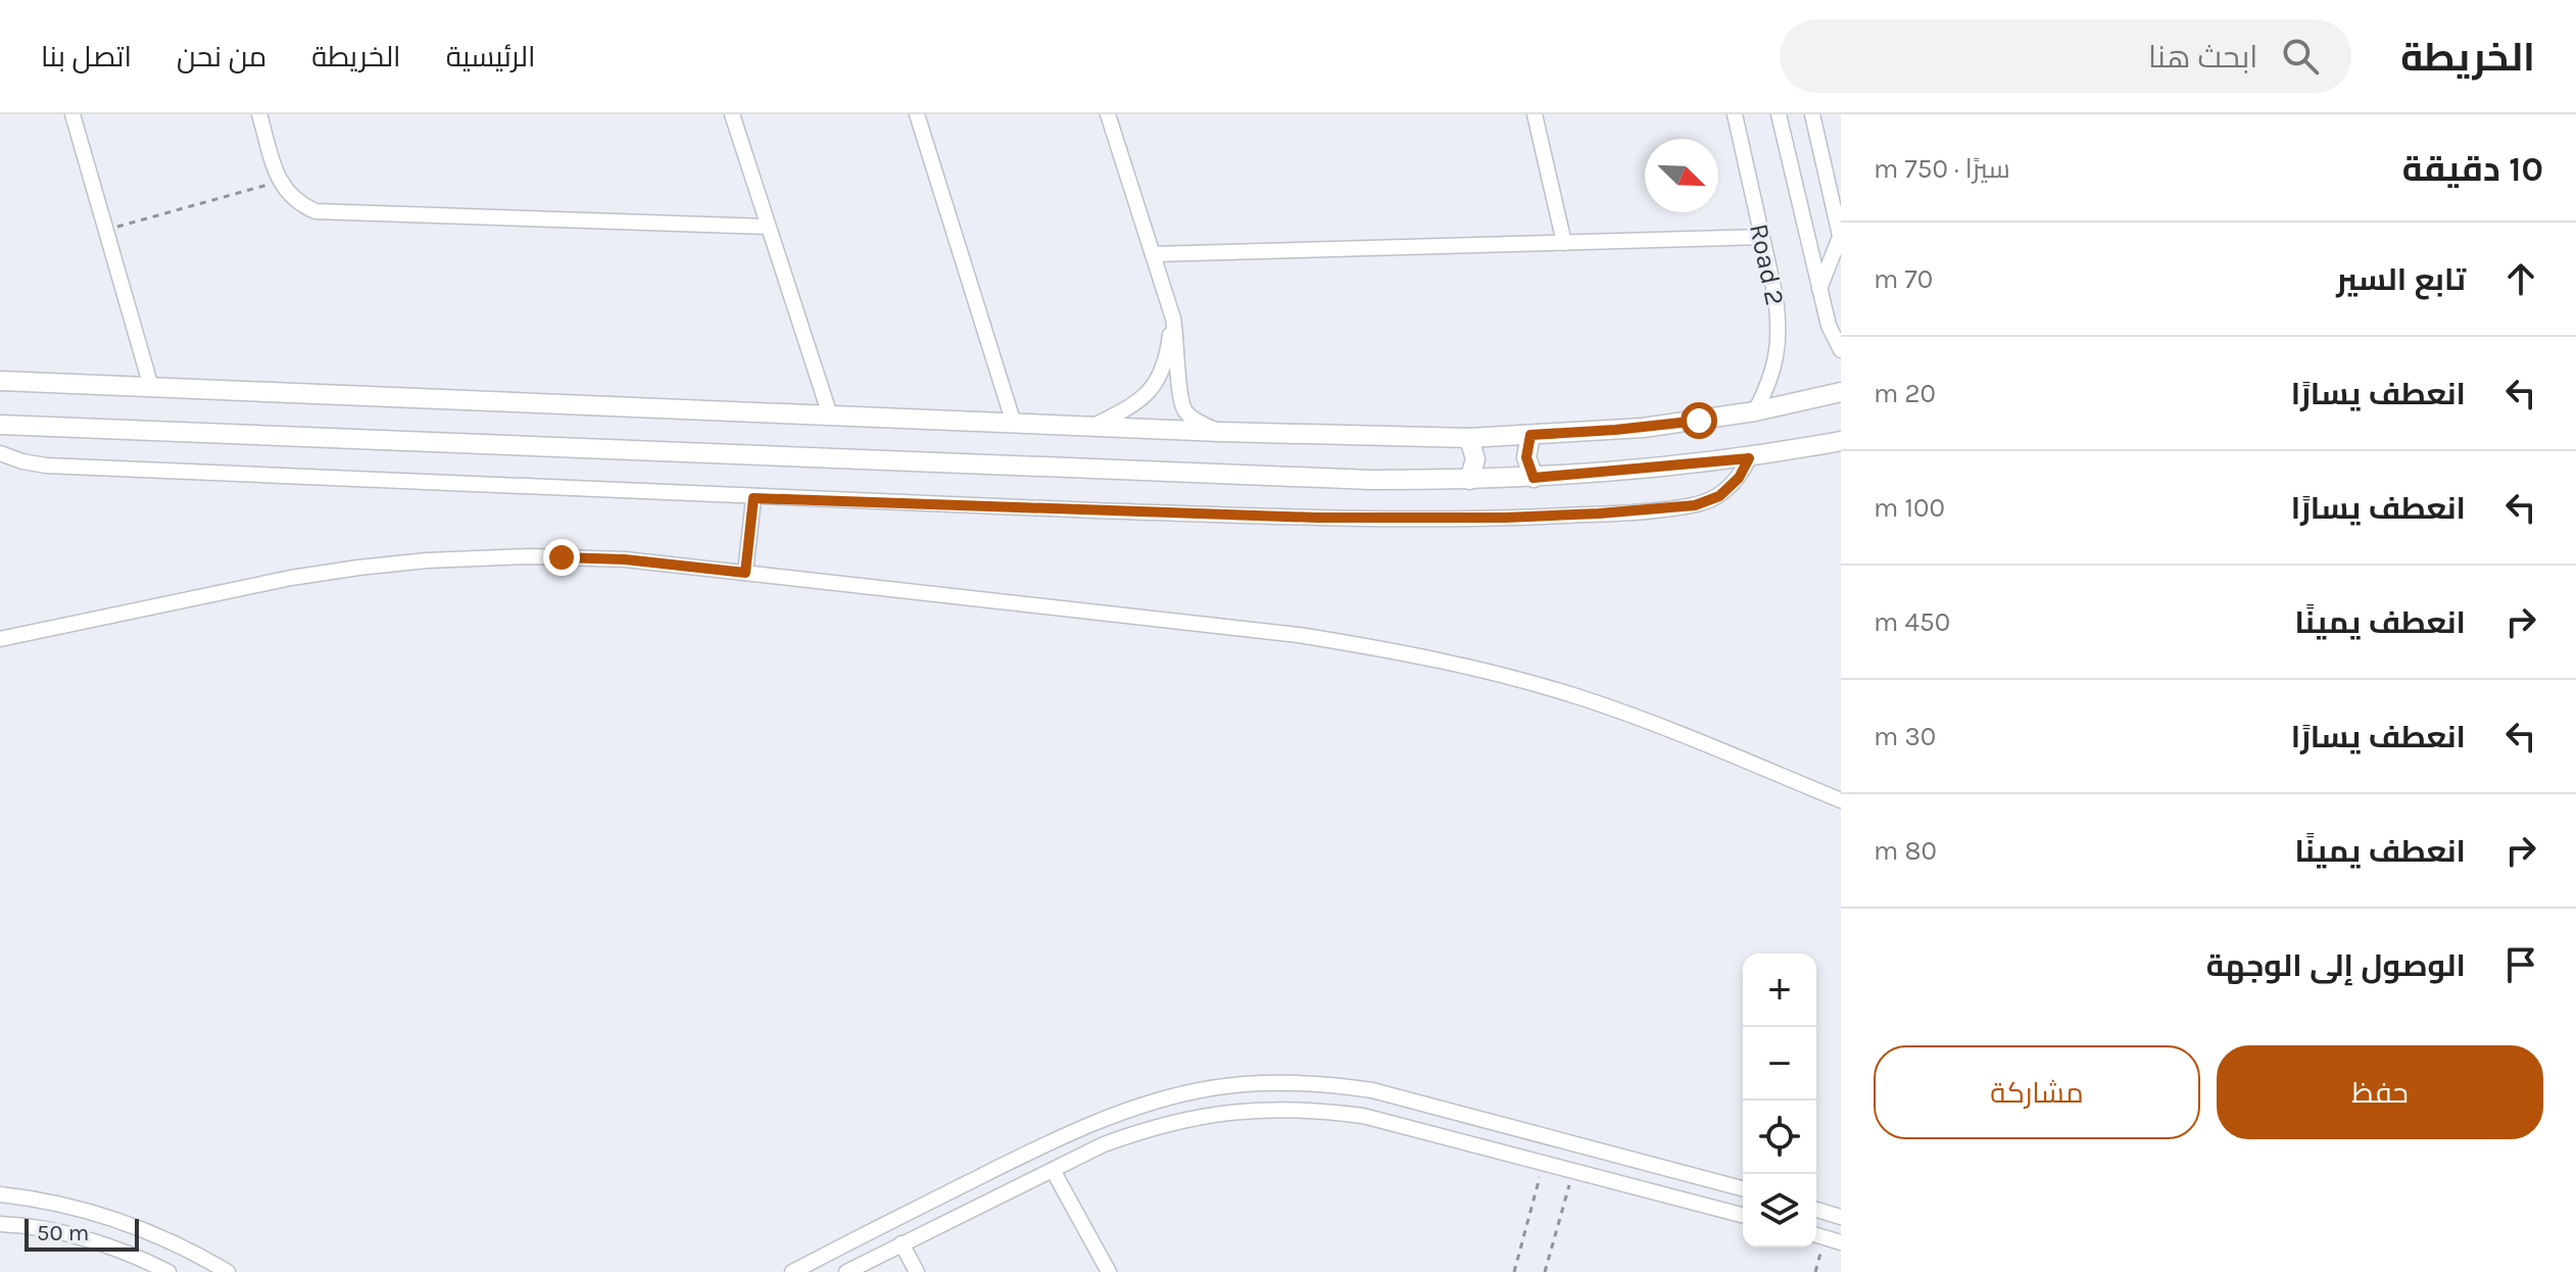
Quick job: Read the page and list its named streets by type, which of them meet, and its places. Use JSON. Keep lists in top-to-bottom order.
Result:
{
  "streets": {
    "street": ["Road 2"]
  },
  "scale_bar": "50 m",
  "north": "bottom right",
  "page": {
    "header": "الخريطة",
    "search": "ابحث هنا",
    "nav": [
      "الرئيسية",
      "الخريطة",
      "من نحن",
      "اتصل بنا"
    ],
    "heading": ["10 دقيقة", "سيرًا · 750 m"],
    "list": [
      ["تابع السير", "70 m"],
      ["انعطف يسارًا", "20 m"],
      ["انعطف يسارًا", "100 m"],
      ["انعطف يمينًا", "450 m"],
      ["انعطف يسارًا", "30 m"],
      ["انعطف يمينًا", "80 m"],
      "الوصول إلى الوجهة"
    ],
    "map_buttons": ["+", "−"],
    "buttons": ["حفظ", "مشاركة"],
    "scale": "50 m"
  }
}
